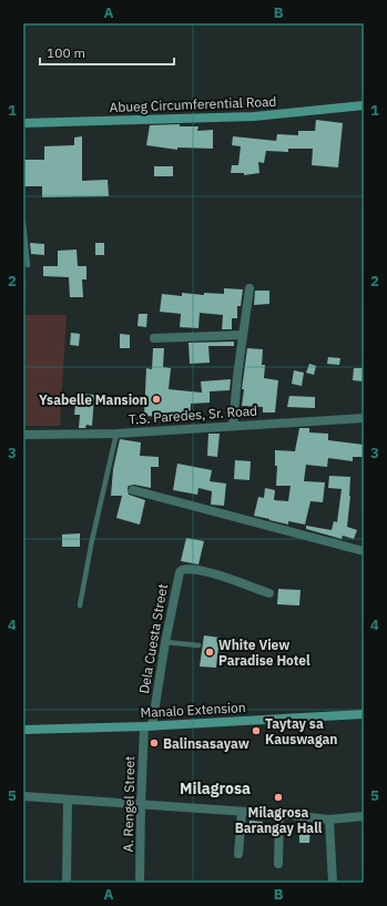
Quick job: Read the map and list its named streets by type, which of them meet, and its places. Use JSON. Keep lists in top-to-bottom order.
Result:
{
  "streets": {
    "street": [
      "Abueg Circumferential Road",
      "T.S. Paredes, Sr. Road",
      "Dela Cuesta Street",
      "Manalo Extension",
      "A. Rengel Street"
    ]
  },
  "crossings": [
    ["Dela Cuesta Street", "Manalo Extension"],
    ["Dela Cuesta Street", "A. Rengel Street"],
    ["Manalo Extension", "A. Rengel Street"]
  ],
  "districts": ["Milagrosa"],
  "places": [
    "Ysabelle Mansion",
    "White View Paradise Hotel",
    "Taytay sa Kauswagan",
    "Balinsasayaw",
    "Milagrosa Barangay Hall"
  ],
  "scale_bar": "100 m",
  "grid": {
    "columns": ["A", "B"],
    "rows": [
      "1",
      "2",
      "3",
      "4",
      "5"
    ]
  }
}
